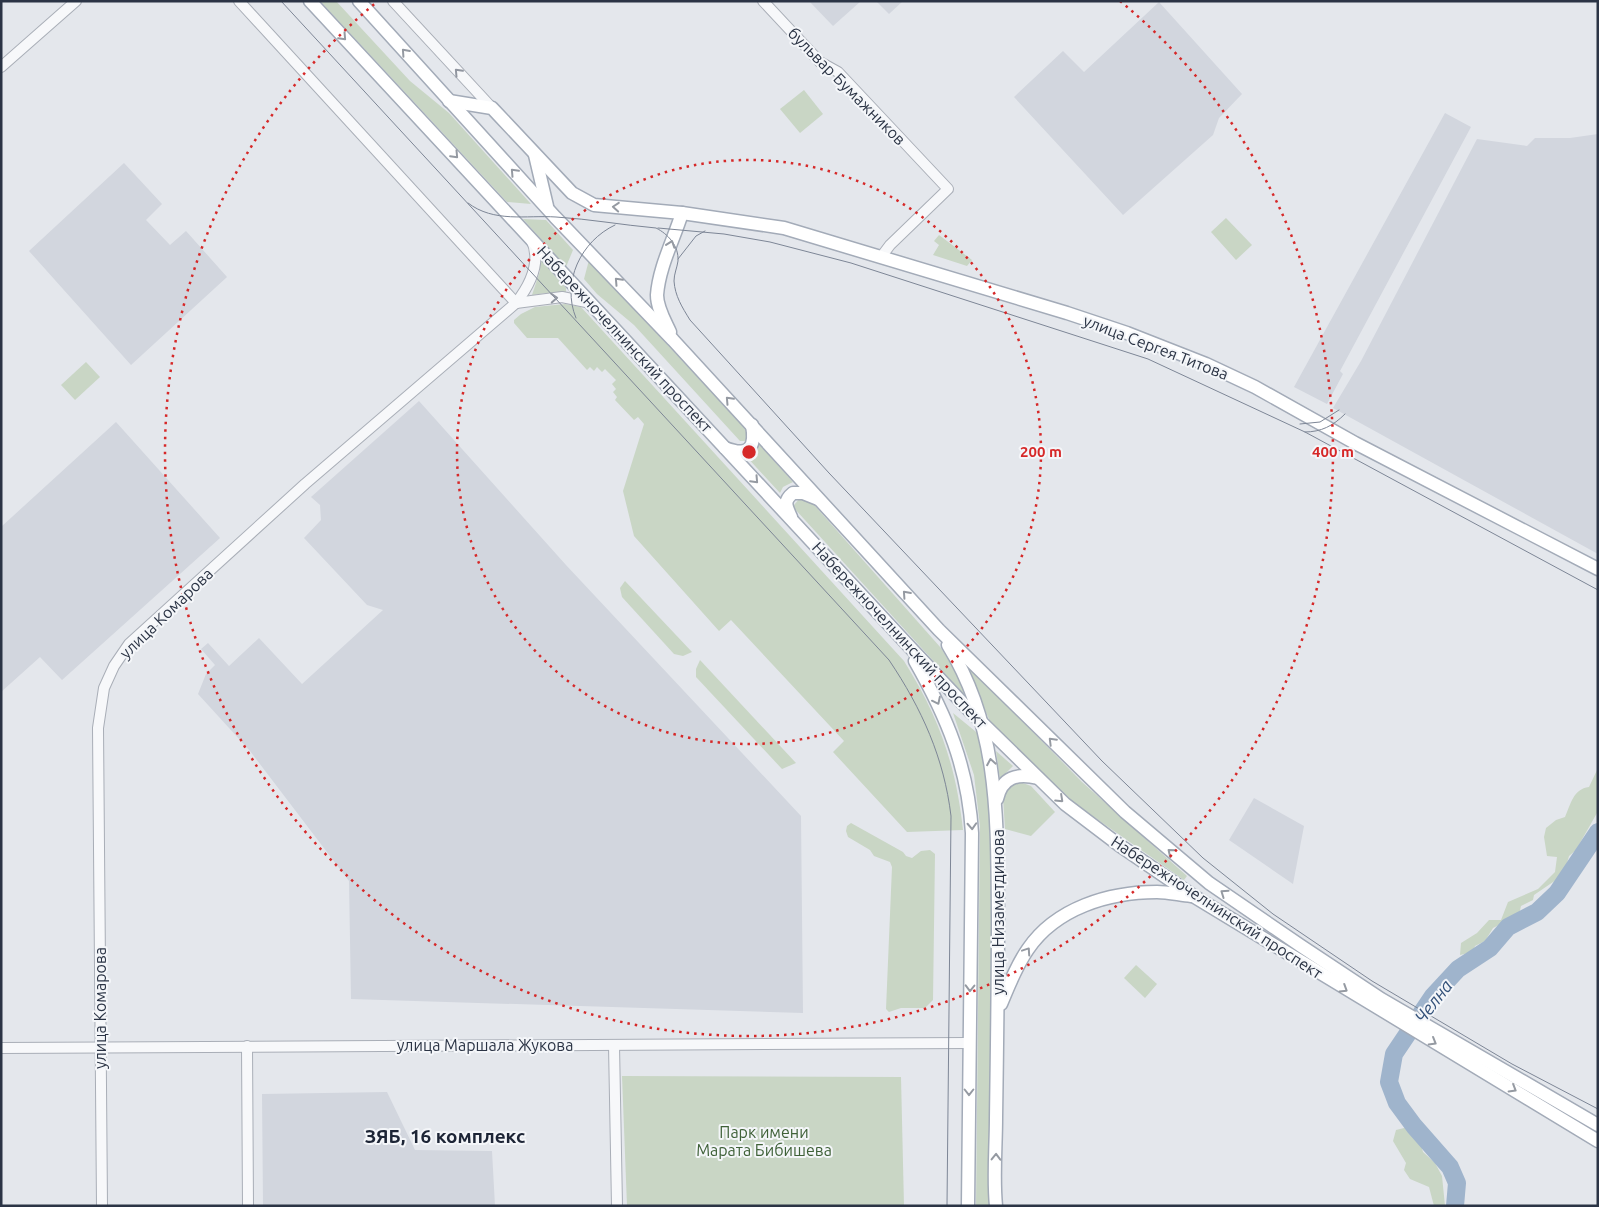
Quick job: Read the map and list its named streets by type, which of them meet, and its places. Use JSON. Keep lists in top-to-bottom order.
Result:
{
  "streets": {
    "main road": ["Набережночелнинский проспект", "улица Сергея Титова", "улица Низаметдинова"],
    "street": ["бульвар Бумажников", "улица Комарова", "улица Маршала Жукова"]
  },
  "crossings": [
    ["бульвар Бумажников", "улица Сергея Титова"],
    ["Набережночелнинский проспект", "улица Комарова"],
    ["Набережночелнинский проспект", "улица Низаметдинова"],
    ["улица Комарова", "улица Маршала Жукова"],
    ["улица Низаметдинова", "улица Маршала Жукова"]
  ],
  "districts": ["ЗЯБ, 16 комплекс"],
  "water": ["Челна"],
  "parks": ["Парк имени Марата Бибишева"],
  "rings": ["200 m", "400 m"]
}
